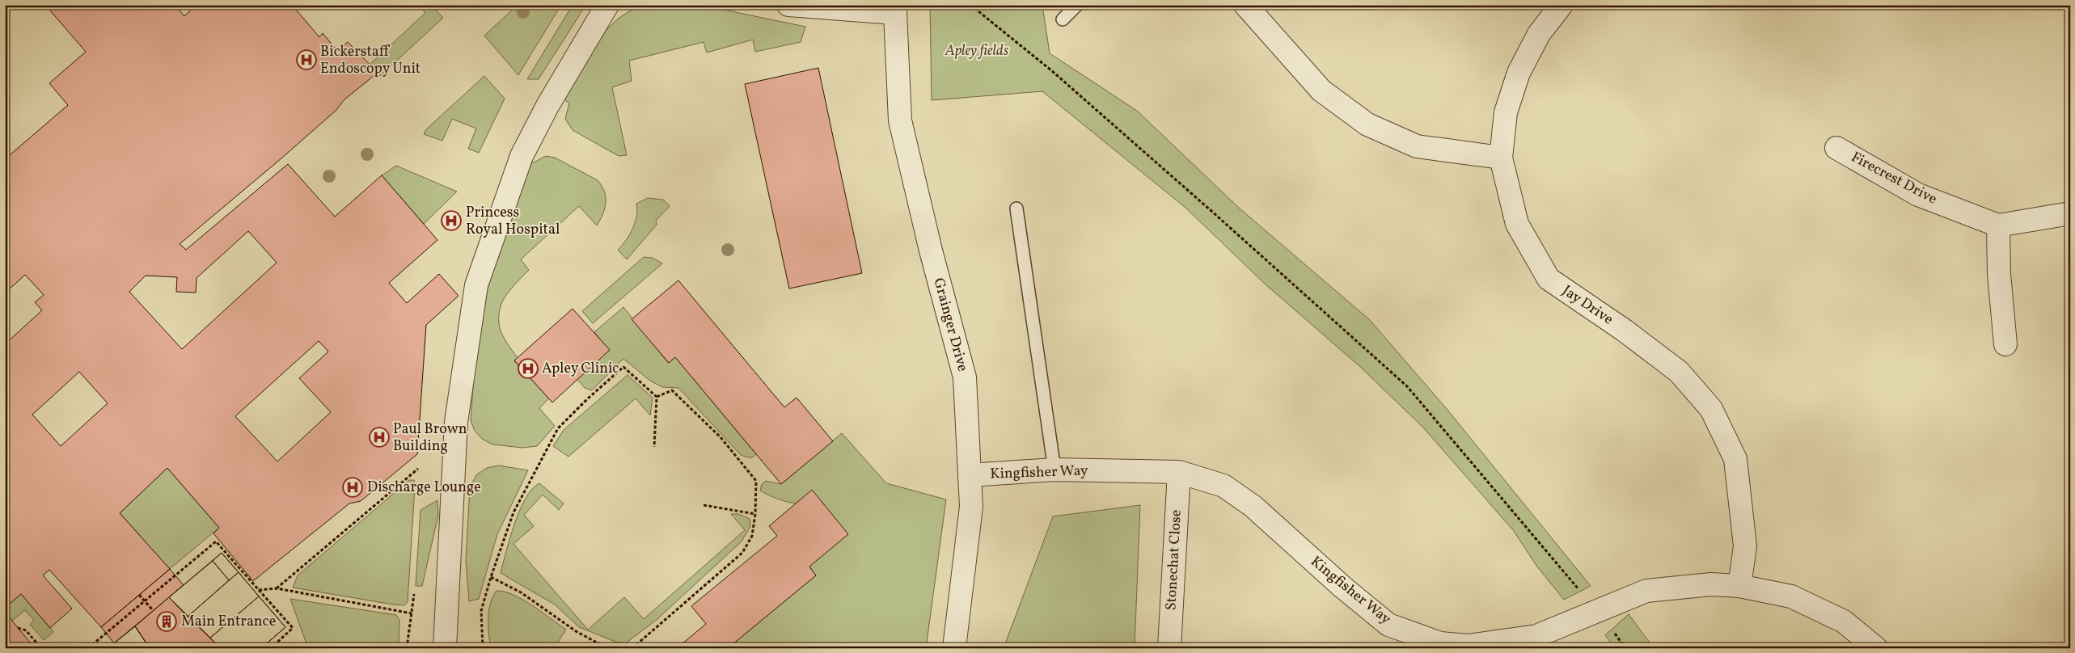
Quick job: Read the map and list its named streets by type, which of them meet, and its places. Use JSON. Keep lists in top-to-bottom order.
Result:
{
  "streets": {
    "street": [
      "Firecrest Drive",
      "Jay Drive",
      "Grainger Drive",
      "Kingfisher Way",
      "Stonechat Close"
    ]
  },
  "crossings": [
    ["Jay Drive", "Kingfisher Way"],
    ["Grainger Drive", "Kingfisher Way"],
    ["Kingfisher Way", "Stonechat Close"]
  ],
  "parks": ["Apley fields"],
  "places": {
    "hospital": [
      "Bickerstaff Endoscopy Unit",
      "Princess Royal Hospital",
      "Apley Clinic",
      "Paul Brown Building",
      "Discharge Lounge"
    ],
    "building": ["Main Entrance"]
  }
}
